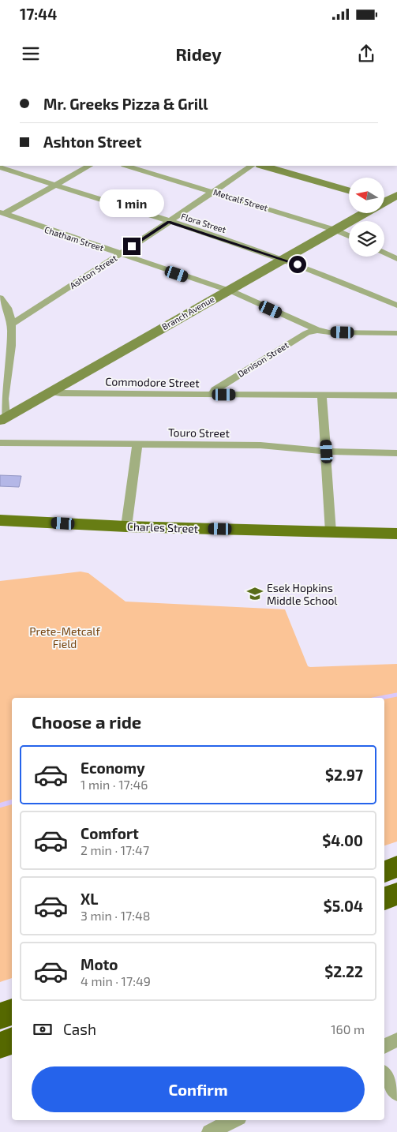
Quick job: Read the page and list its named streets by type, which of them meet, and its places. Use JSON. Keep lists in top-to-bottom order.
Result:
{
  "streets": {
    "main road": ["Branch Avenue", "Charles Street"],
    "street": [
      "Metcalf Street",
      "Flora Street",
      "Chatham Street",
      "Ashton Street",
      "Denison Street",
      "Commodore Street",
      "Touro Street"
    ]
  },
  "crossings": [
    ["Metcalf Street", "Ashton Street"],
    ["Metcalf Street", "Branch Avenue"],
    ["Flora Street", "Ashton Street"],
    ["Flora Street", "Branch Avenue"],
    ["Chatham Street", "Ashton Street"],
    ["Chatham Street", "Branch Avenue"],
    ["Chatham Street", "Denison Street"],
    ["Branch Avenue", "Commodore Street"],
    ["Denison Street", "Commodore Street"]
  ],
  "parks": ["Prete-Metcalf Field"],
  "places": {
    "school or university": ["Esek Hopkins Middle School"]
  },
  "north": "left",
  "page": {
    "status": "17:44",
    "header": "Ridey",
    "banner": ["Mr. Greeks Pizza & Grill", "Ashton Street"],
    "bubble": "1 min",
    "heading": "Choose a ride",
    "list": [
      {
        "name": "Economy",
        "note": "1 min · 17:46",
        "value": "$2.97"
      },
      {
        "name": "Comfort",
        "note": "2 min · 17:47",
        "value": "$4.00"
      },
      {
        "name": "XL",
        "note": "3 min · 17:48",
        "value": "$5.04"
      },
      {
        "name": "Moto",
        "note": "4 min · 17:49",
        "value": "$2.22"
      }
    ],
    "pay": ["Cash", "160 m"],
    "buttons": "Confirm"
  }
}
